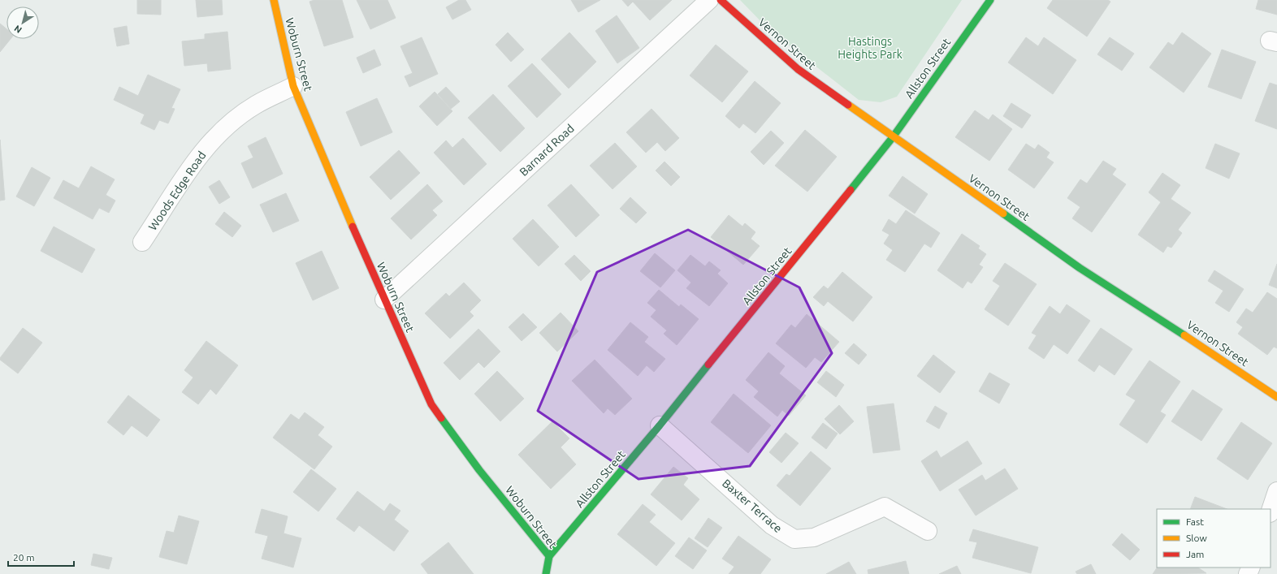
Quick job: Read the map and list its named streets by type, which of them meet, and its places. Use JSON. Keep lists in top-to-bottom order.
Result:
{
  "streets": {
    "street": [
      "Vernon Street",
      "Woburn Street",
      "Allston Street",
      "Barnard Road",
      "Woods Edge Road",
      "Baxter Terrace"
    ]
  },
  "crossings": [
    ["Vernon Street", "Allston Street"],
    ["Woburn Street", "Allston Street"],
    ["Woburn Street", "Barnard Road"],
    ["Woburn Street", "Woods Edge Road"],
    ["Allston Street", "Baxter Terrace"]
  ],
  "parks": ["Hastings Heights Park"],
  "legend": ["Fast", "Slow", "Jam"],
  "scale_bar": "20 m",
  "north": "bottom left"
}
